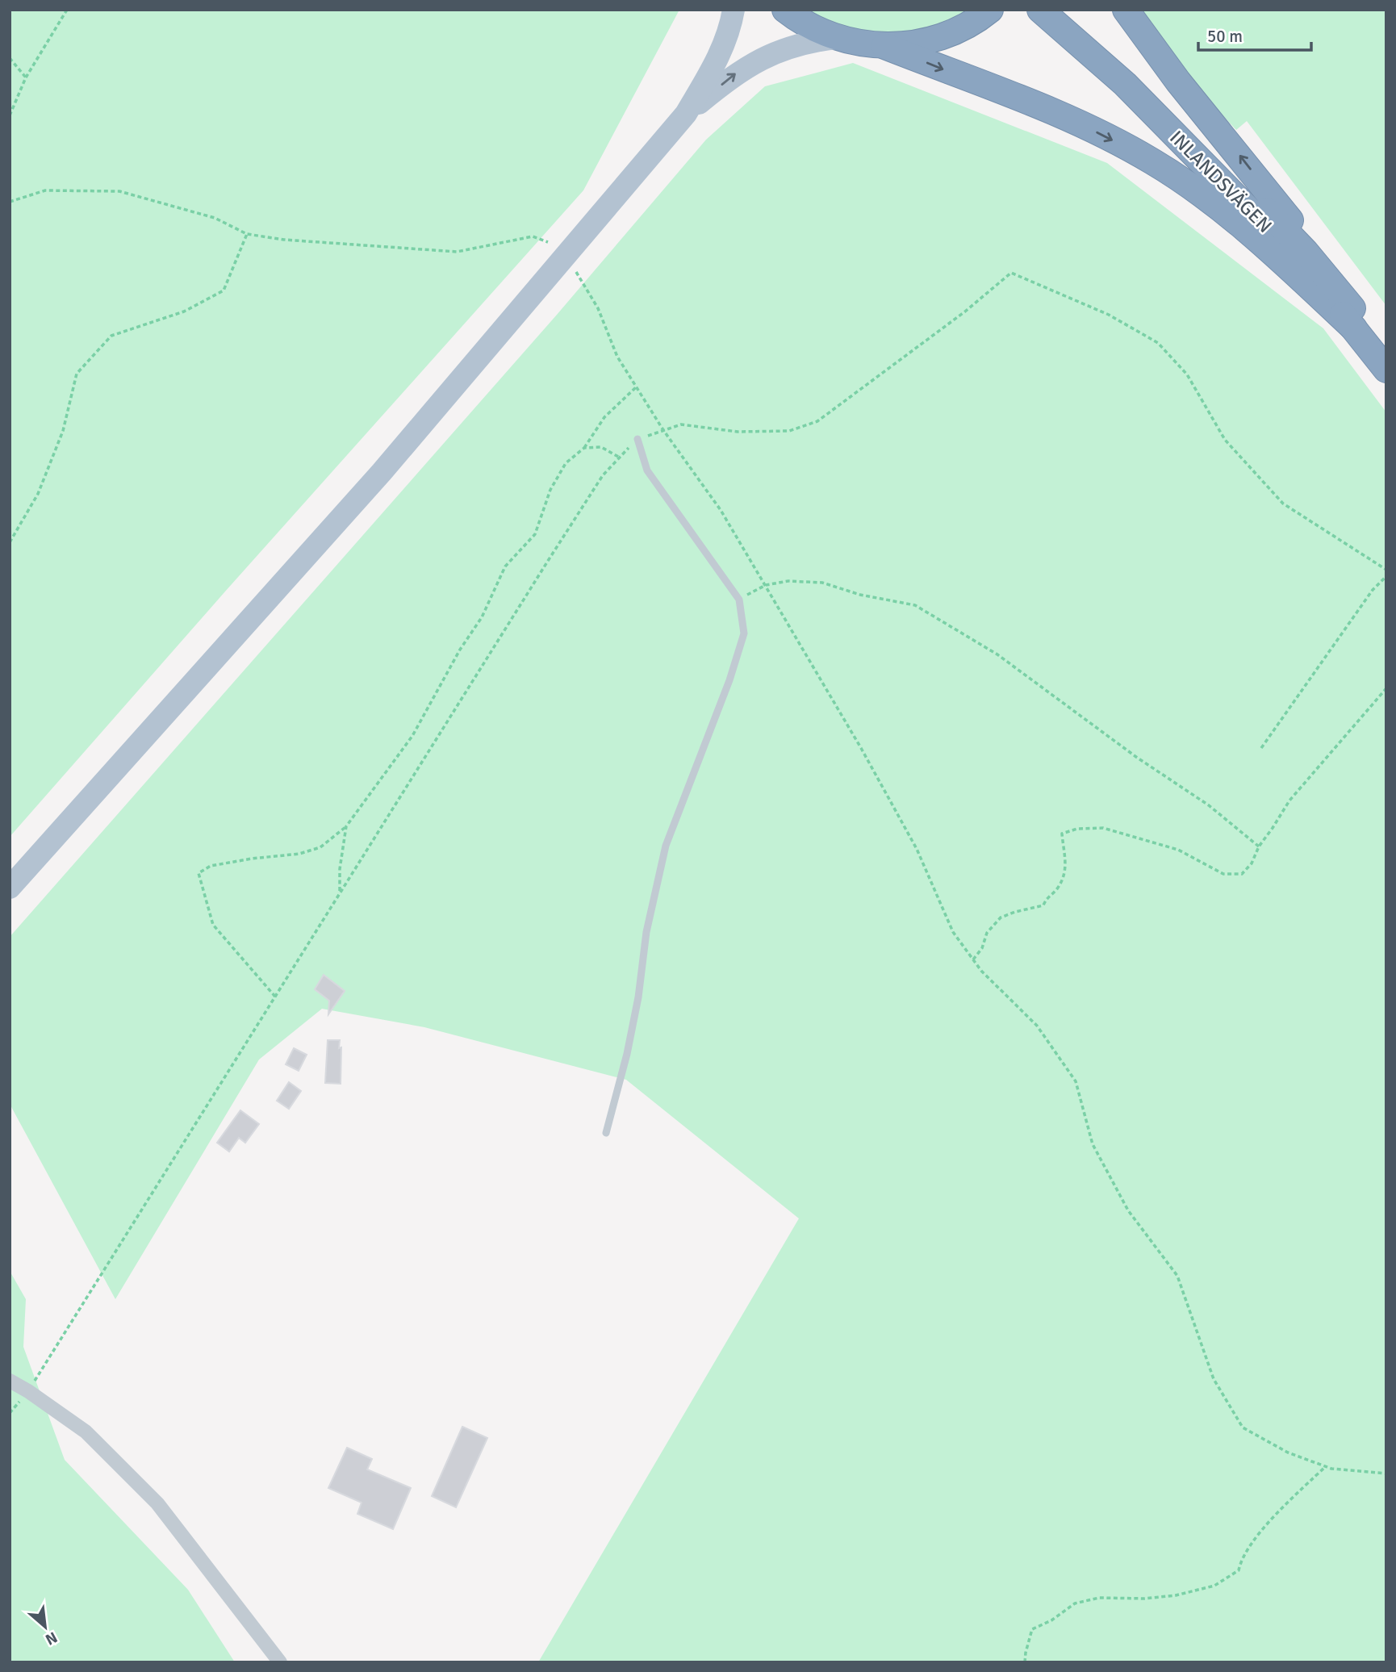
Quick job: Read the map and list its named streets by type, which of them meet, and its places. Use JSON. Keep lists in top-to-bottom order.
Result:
{
  "streets": {
    "highway": ["INLANDSVÄGEN"]
  },
  "scale_bar": "50 m",
  "north": "bottom right"
}
